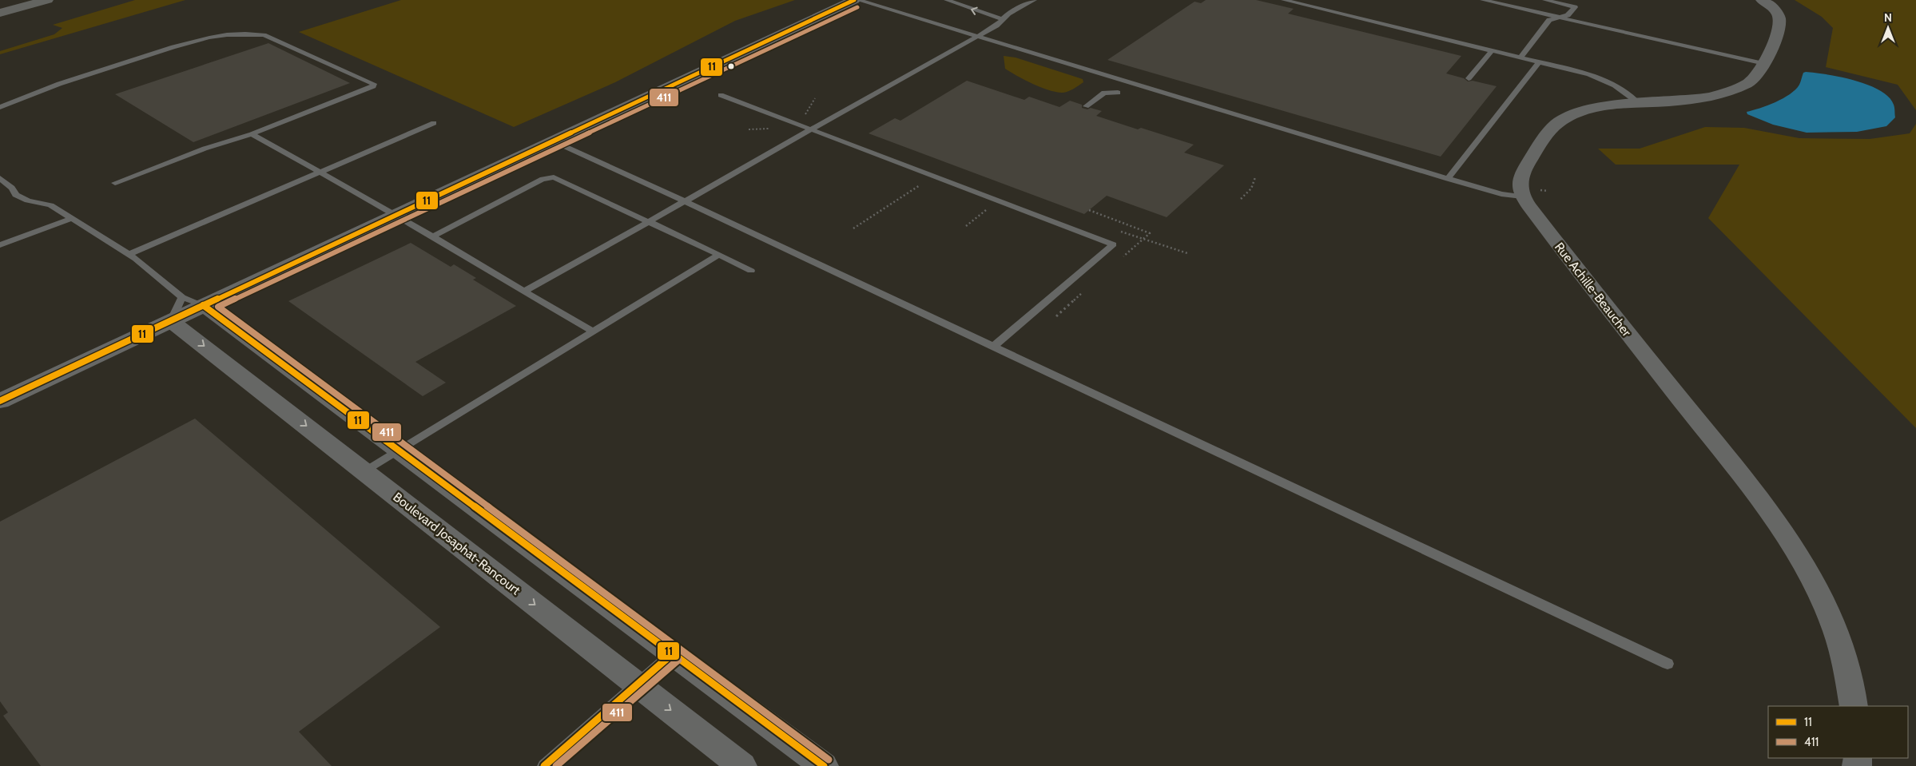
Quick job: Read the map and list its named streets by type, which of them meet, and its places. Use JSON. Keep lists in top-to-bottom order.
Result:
{
  "streets": {
    "street": ["Rue Achille-Beaucher", "Boulevard Josaphat-Rancourt"]
  },
  "lines": ["transit line 11", "transit line 411"],
  "legend": ["11", "411"],
  "north": "top"
}
